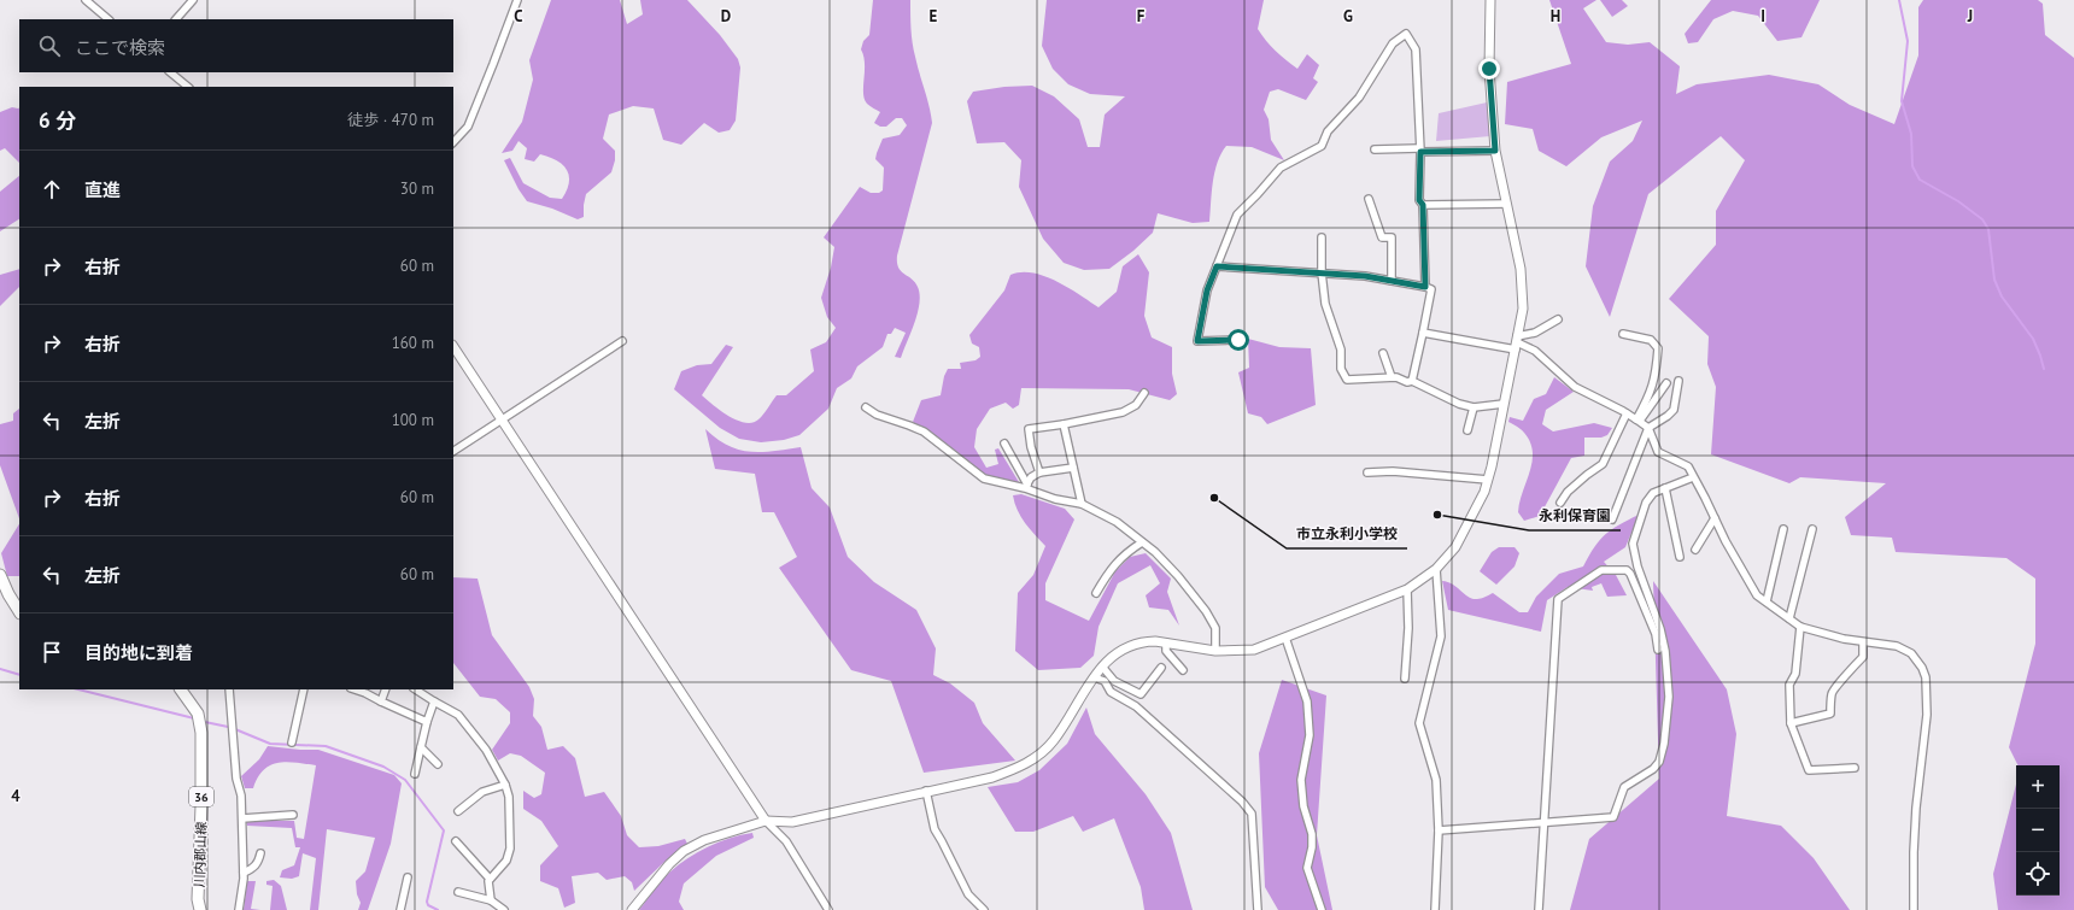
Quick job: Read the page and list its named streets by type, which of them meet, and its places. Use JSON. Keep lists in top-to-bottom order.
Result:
{
  "streets": {
    "main road": ["36", "川内郡山線"]
  },
  "places": ["市立永利小学校", "永利保育園"],
  "page": {
    "search": "ここで検索",
    "heading": ["6 分", "徒歩 · 470 m"],
    "list": [
      ["直進", "30 m"],
      ["右折", "60 m"],
      ["右折", "160 m"],
      ["左折", "100 m"],
      ["右折", "60 m"],
      ["左折", "60 m"],
      "目的地に到着"
    ],
    "map_buttons": ["+", "−"]
  },
  "grid": {
    "columns": [
      "C",
      "D",
      "E",
      "F",
      "G",
      "H",
      "I",
      "J"
    ],
    "rows": ["4"]
  }
}
